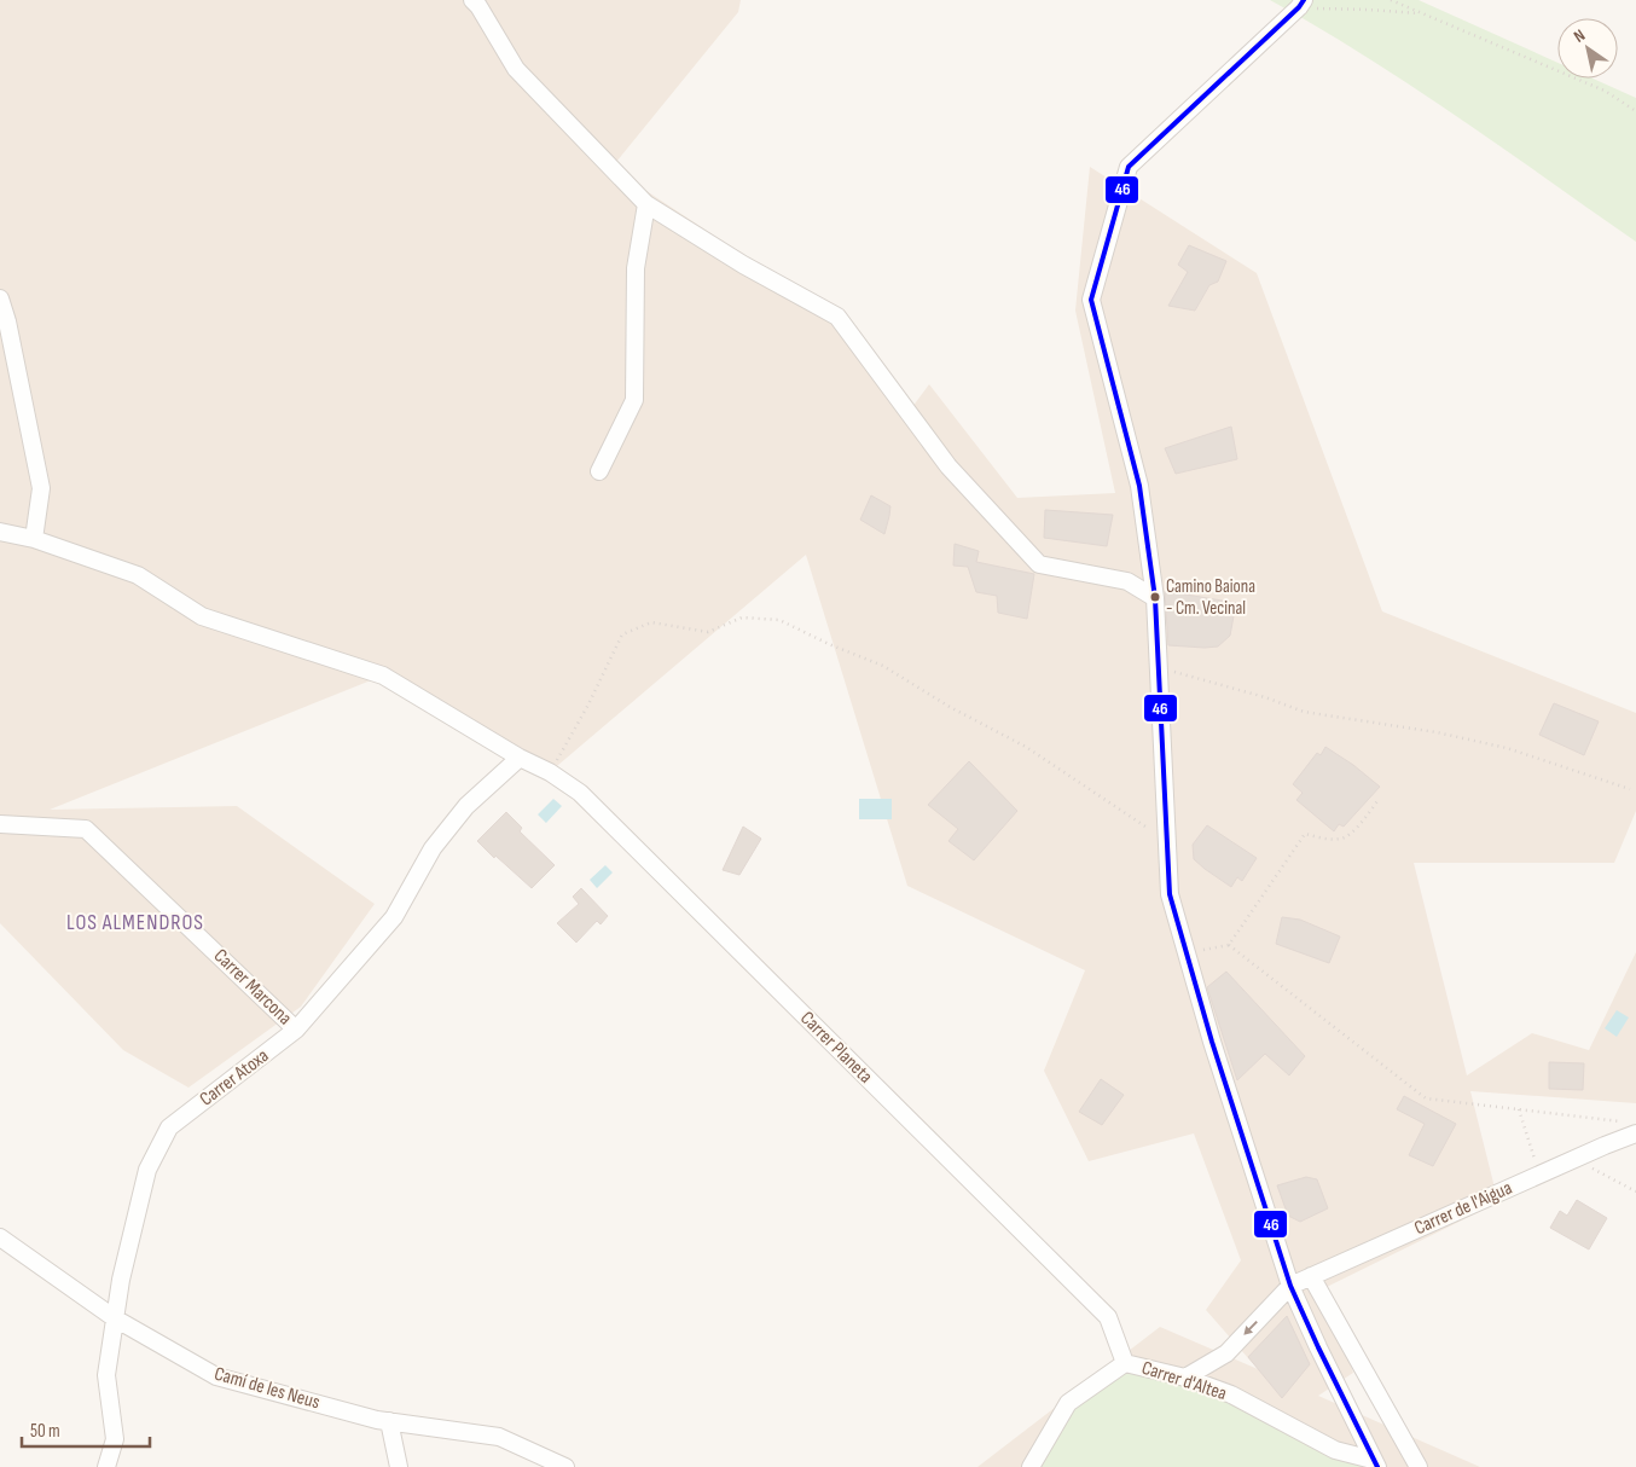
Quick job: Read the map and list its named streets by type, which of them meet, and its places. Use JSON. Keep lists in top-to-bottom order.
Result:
{
  "streets": {
    "street": [
      "Carrer Marcona",
      "Carrer Planeta",
      "Carrer Atoxa",
      "Carrer de l'Aigua",
      "Carrer d'Altea",
      "Camí de les Neus"
    ]
  },
  "crossings": [
    ["Carrer Marcona", "Carrer Atoxa"],
    ["Carrer Planeta", "Carrer Atoxa"],
    ["Carrer Planeta", "Carrer d'Altea"],
    ["Carrer Atoxa", "Camí de les Neus"]
  ],
  "districts": ["LOS ALMENDROS"],
  "places": ["Camino Baiona - Cm. Vecinal"],
  "lines": ["transit line 46"],
  "scale_bar": "50 m",
  "north": "top left"
}
